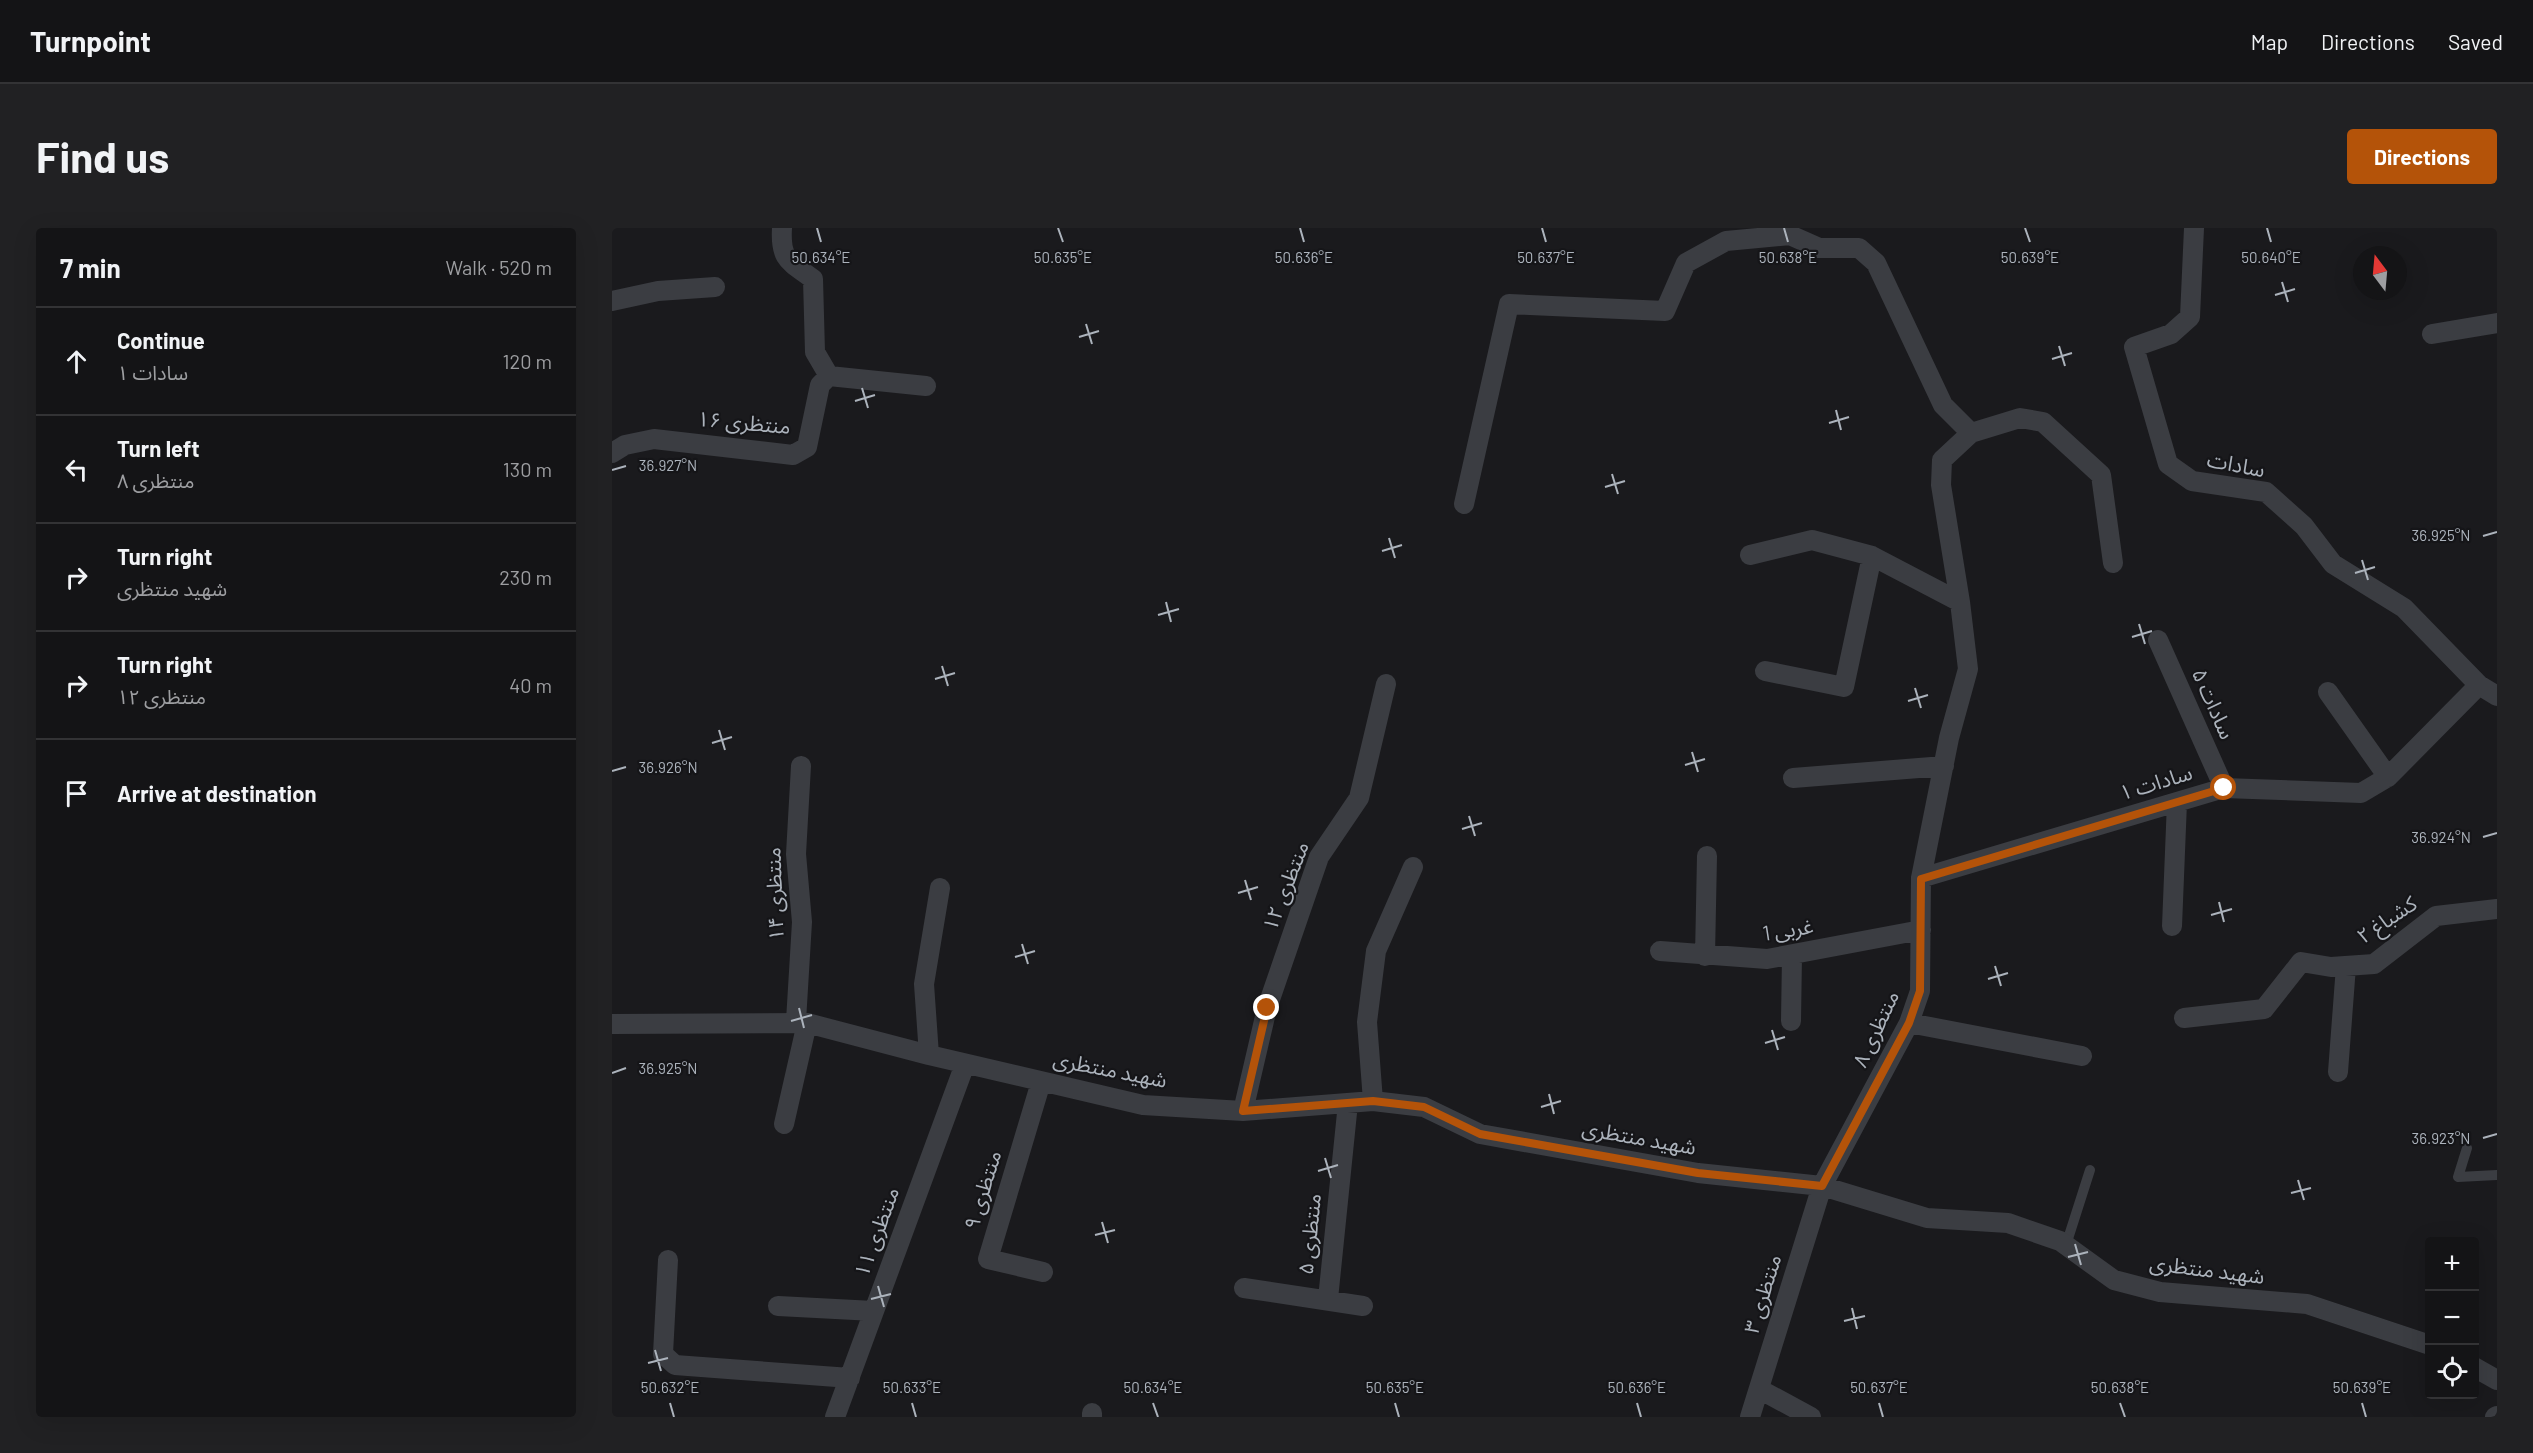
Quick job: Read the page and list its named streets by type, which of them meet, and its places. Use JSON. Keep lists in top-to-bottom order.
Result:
{
  "streets": {
    "street": [
      "منتظری ۱۶",
      "سادات",
      "سادات ۵",
      "سادات ۱",
      "منتظری ۱۲",
      "منتظری ۱۴",
      "کشباغ ۲",
      "غربی 1",
      "منتظری ۸",
      "شهید منتظری",
      "منتظری ۹",
      "منتظری ۱۱",
      "منتظری ۵",
      "منتظری ۳"
    ]
  },
  "crossings": [
    ["سادات", "سادات ۱"],
    ["سادات ۵", "سادات ۱"],
    ["سادات ۱", "منتظری ۸"],
    ["منتظری ۱۲", "شهید منتظری"],
    ["منتظری ۱۴", "شهید منتظری"],
    ["غربی 1", "منتظری ۸"],
    ["منتظری ۸", "شهید منتظری"],
    ["منتظری ۸", "منتظری ۳"],
    ["شهید منتظری", "منتظری ۹"],
    ["شهید منتظری", "منتظری ۱۱"],
    ["شهید منتظری", "منتظری ۵"],
    ["شهید منتظری", "منتظری ۳"]
  ],
  "north": "top",
  "page": {
    "header": "Turnpoint",
    "nav": ["Map", "Directions", "Saved"],
    "buttons": "Directions",
    "title": "Find us",
    "heading": ["7 min", "Walk · 520 m"],
    "list": [
      ["Continue", "سادات ۱", "120 m"],
      ["Turn left", "منتظری ۸", "130 m"],
      ["Turn right", "شهید منتظری", "230 m"],
      ["Turn right", "منتظری ۱۲", "40 m"],
      "Arrive at destination"
    ],
    "map_buttons": ["+", "−"]
  },
  "coordinates": [
    "50.634°E",
    "50.635°E",
    "50.636°E",
    "50.637°E",
    "50.638°E",
    "50.639°E",
    "50.640°E",
    "36.927°N",
    "36.925°N",
    "36.926°N",
    "36.924°N",
    "36.923°N",
    "50.632°E",
    "50.633°E"
  ]
}
